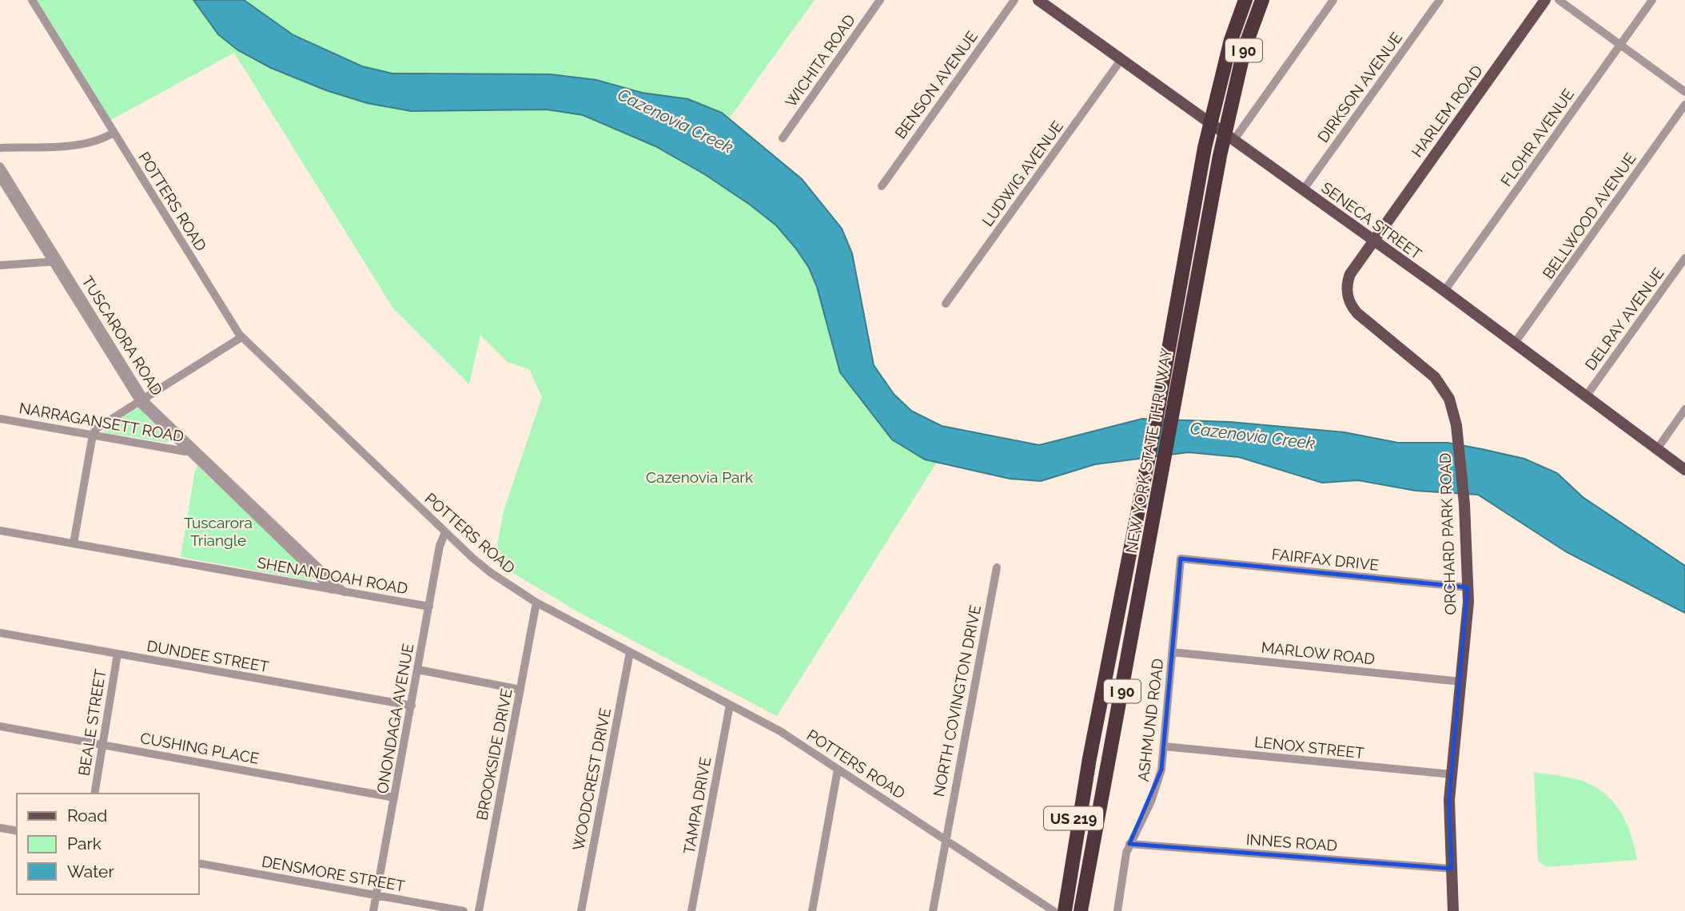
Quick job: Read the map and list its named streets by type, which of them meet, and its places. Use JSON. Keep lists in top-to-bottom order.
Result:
{
  "streets": {
    "highway": ["I 90", "NEW YORK STATE THRUWAY", "US 219"],
    "main road": ["HARLEM ROAD", "SENECA STREET", "ORCHARD PARK ROAD"],
    "street": [
      "WICHITA ROAD",
      "BENSON AVENUE",
      "DIRKSON AVENUE",
      "FLOHR AVENUE",
      "LUDWIG AVENUE",
      "POTTERS ROAD",
      "BELLWOOD AVENUE",
      "DELRAY AVENUE",
      "TUSCARORA ROAD",
      "NARRAGANSETT ROAD",
      "FAIRFAX DRIVE",
      "SHENANDOAH ROAD",
      "MARLOW ROAD",
      "DUNDEE STREET",
      "NORTH COVINGTON DRIVE",
      "ONONDAGA AVENUE",
      "ASHMUND ROAD",
      "BEALE STREET",
      "LENOX STREET",
      "CUSHING PLACE",
      "BROOKSIDE DRIVE",
      "WOODCREST DRIVE",
      "TAMPA DRIVE",
      "INNES ROAD",
      "DENSMORE STREET"
    ]
  },
  "crossings": [
    ["DIRKSON AVENUE", "SENECA STREET"],
    ["HARLEM ROAD", "SENECA STREET"],
    ["HARLEM ROAD", "ORCHARD PARK ROAD"],
    ["FLOHR AVENUE", "SENECA STREET"],
    ["LUDWIG AVENUE", "SENECA STREET"],
    ["POTTERS ROAD", "NORTH COVINGTON DRIVE"],
    ["POTTERS ROAD", "ONONDAGA AVENUE"],
    ["POTTERS ROAD", "BROOKSIDE DRIVE"],
    ["POTTERS ROAD", "WOODCREST DRIVE"],
    ["POTTERS ROAD", "TAMPA DRIVE"],
    ["POTTERS ROAD", "US 219"],
    ["BELLWOOD AVENUE", "SENECA STREET"],
    ["SENECA STREET", "DELRAY AVENUE"],
    ["SENECA STREET", "ORCHARD PARK ROAD"],
    ["TUSCARORA ROAD", "NARRAGANSETT ROAD"],
    ["TUSCARORA ROAD", "SHENANDOAH ROAD"],
    ["NEW YORK STATE THRUWAY", "US 219"],
    ["ORCHARD PARK ROAD", "FAIRFAX DRIVE"],
    ["ORCHARD PARK ROAD", "MARLOW ROAD"],
    ["ORCHARD PARK ROAD", "LENOX STREET"],
    ["ORCHARD PARK ROAD", "INNES ROAD"],
    ["FAIRFAX DRIVE", "ASHMUND ROAD"],
    ["SHENANDOAH ROAD", "ONONDAGA AVENUE"],
    ["MARLOW ROAD", "ASHMUND ROAD"],
    ["DUNDEE STREET", "ONONDAGA AVENUE"],
    ["DUNDEE STREET", "BEALE STREET"],
    ["ONONDAGA AVENUE", "CUSHING PLACE"],
    ["ONONDAGA AVENUE", "DENSMORE STREET"],
    ["ASHMUND ROAD", "LENOX STREET"],
    ["ASHMUND ROAD", "INNES ROAD"],
    ["BEALE STREET", "CUSHING PLACE"]
  ],
  "water": ["Cazenovia Creek"],
  "parks": ["Cazenovia Park", "Tuscarora Triangle"],
  "legend": ["Road", "Park", "Water"]
}
